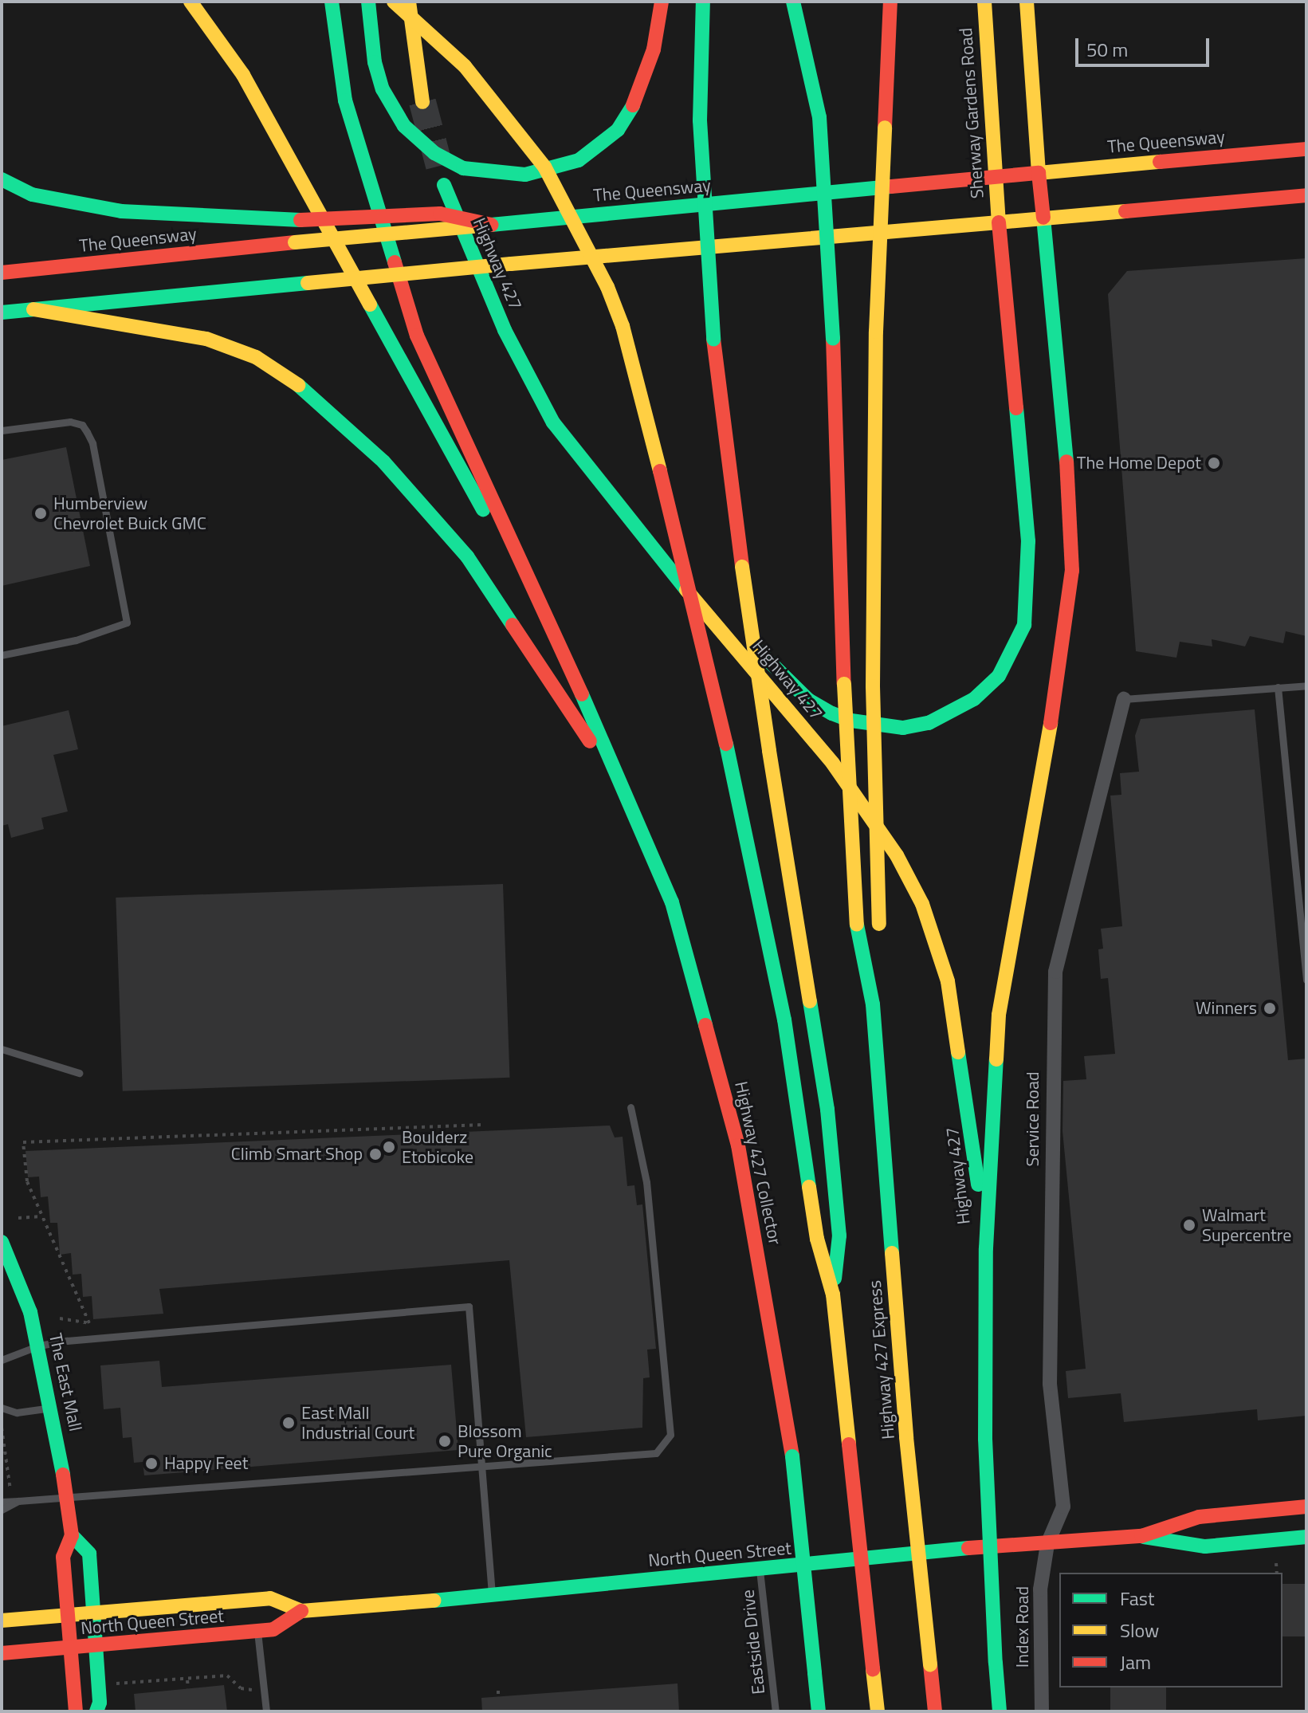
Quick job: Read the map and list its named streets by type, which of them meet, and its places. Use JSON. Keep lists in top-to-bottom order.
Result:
{
  "streets": {
    "main road": [
      "Sherway Gardens Road",
      "The Queensway",
      "Highway 427",
      "Highway 427 Collector",
      "Highway 427 Express",
      "The East Mall",
      "North Queen Street"
    ],
    "street": ["Service Road", "Index Road"],
    "lane": ["Eastside Drive"]
  },
  "crossings": [
    ["Sherway Gardens Road", "The Queensway"],
    ["Sherway Gardens Road", "Highway 427"],
    ["Service Road", "North Queen Street"],
    ["Service Road", "Index Road"],
    ["The East Mall", "North Queen Street"],
    ["North Queen Street", "Index Road"],
    ["North Queen Street", "Eastside Drive"]
  ],
  "places": [
    "The Home Depot",
    "Humberview Chevrolet Buick GMC",
    "Winners",
    "Boulderz Etobicoke",
    "Climb Smart Shop",
    "Walmart Supercentre",
    "East Mall Industrial Court",
    "Blossom Pure Organic",
    "Happy Feet"
  ],
  "legend": ["Fast", "Slow", "Jam"],
  "scale_bar": "50 m"
}
